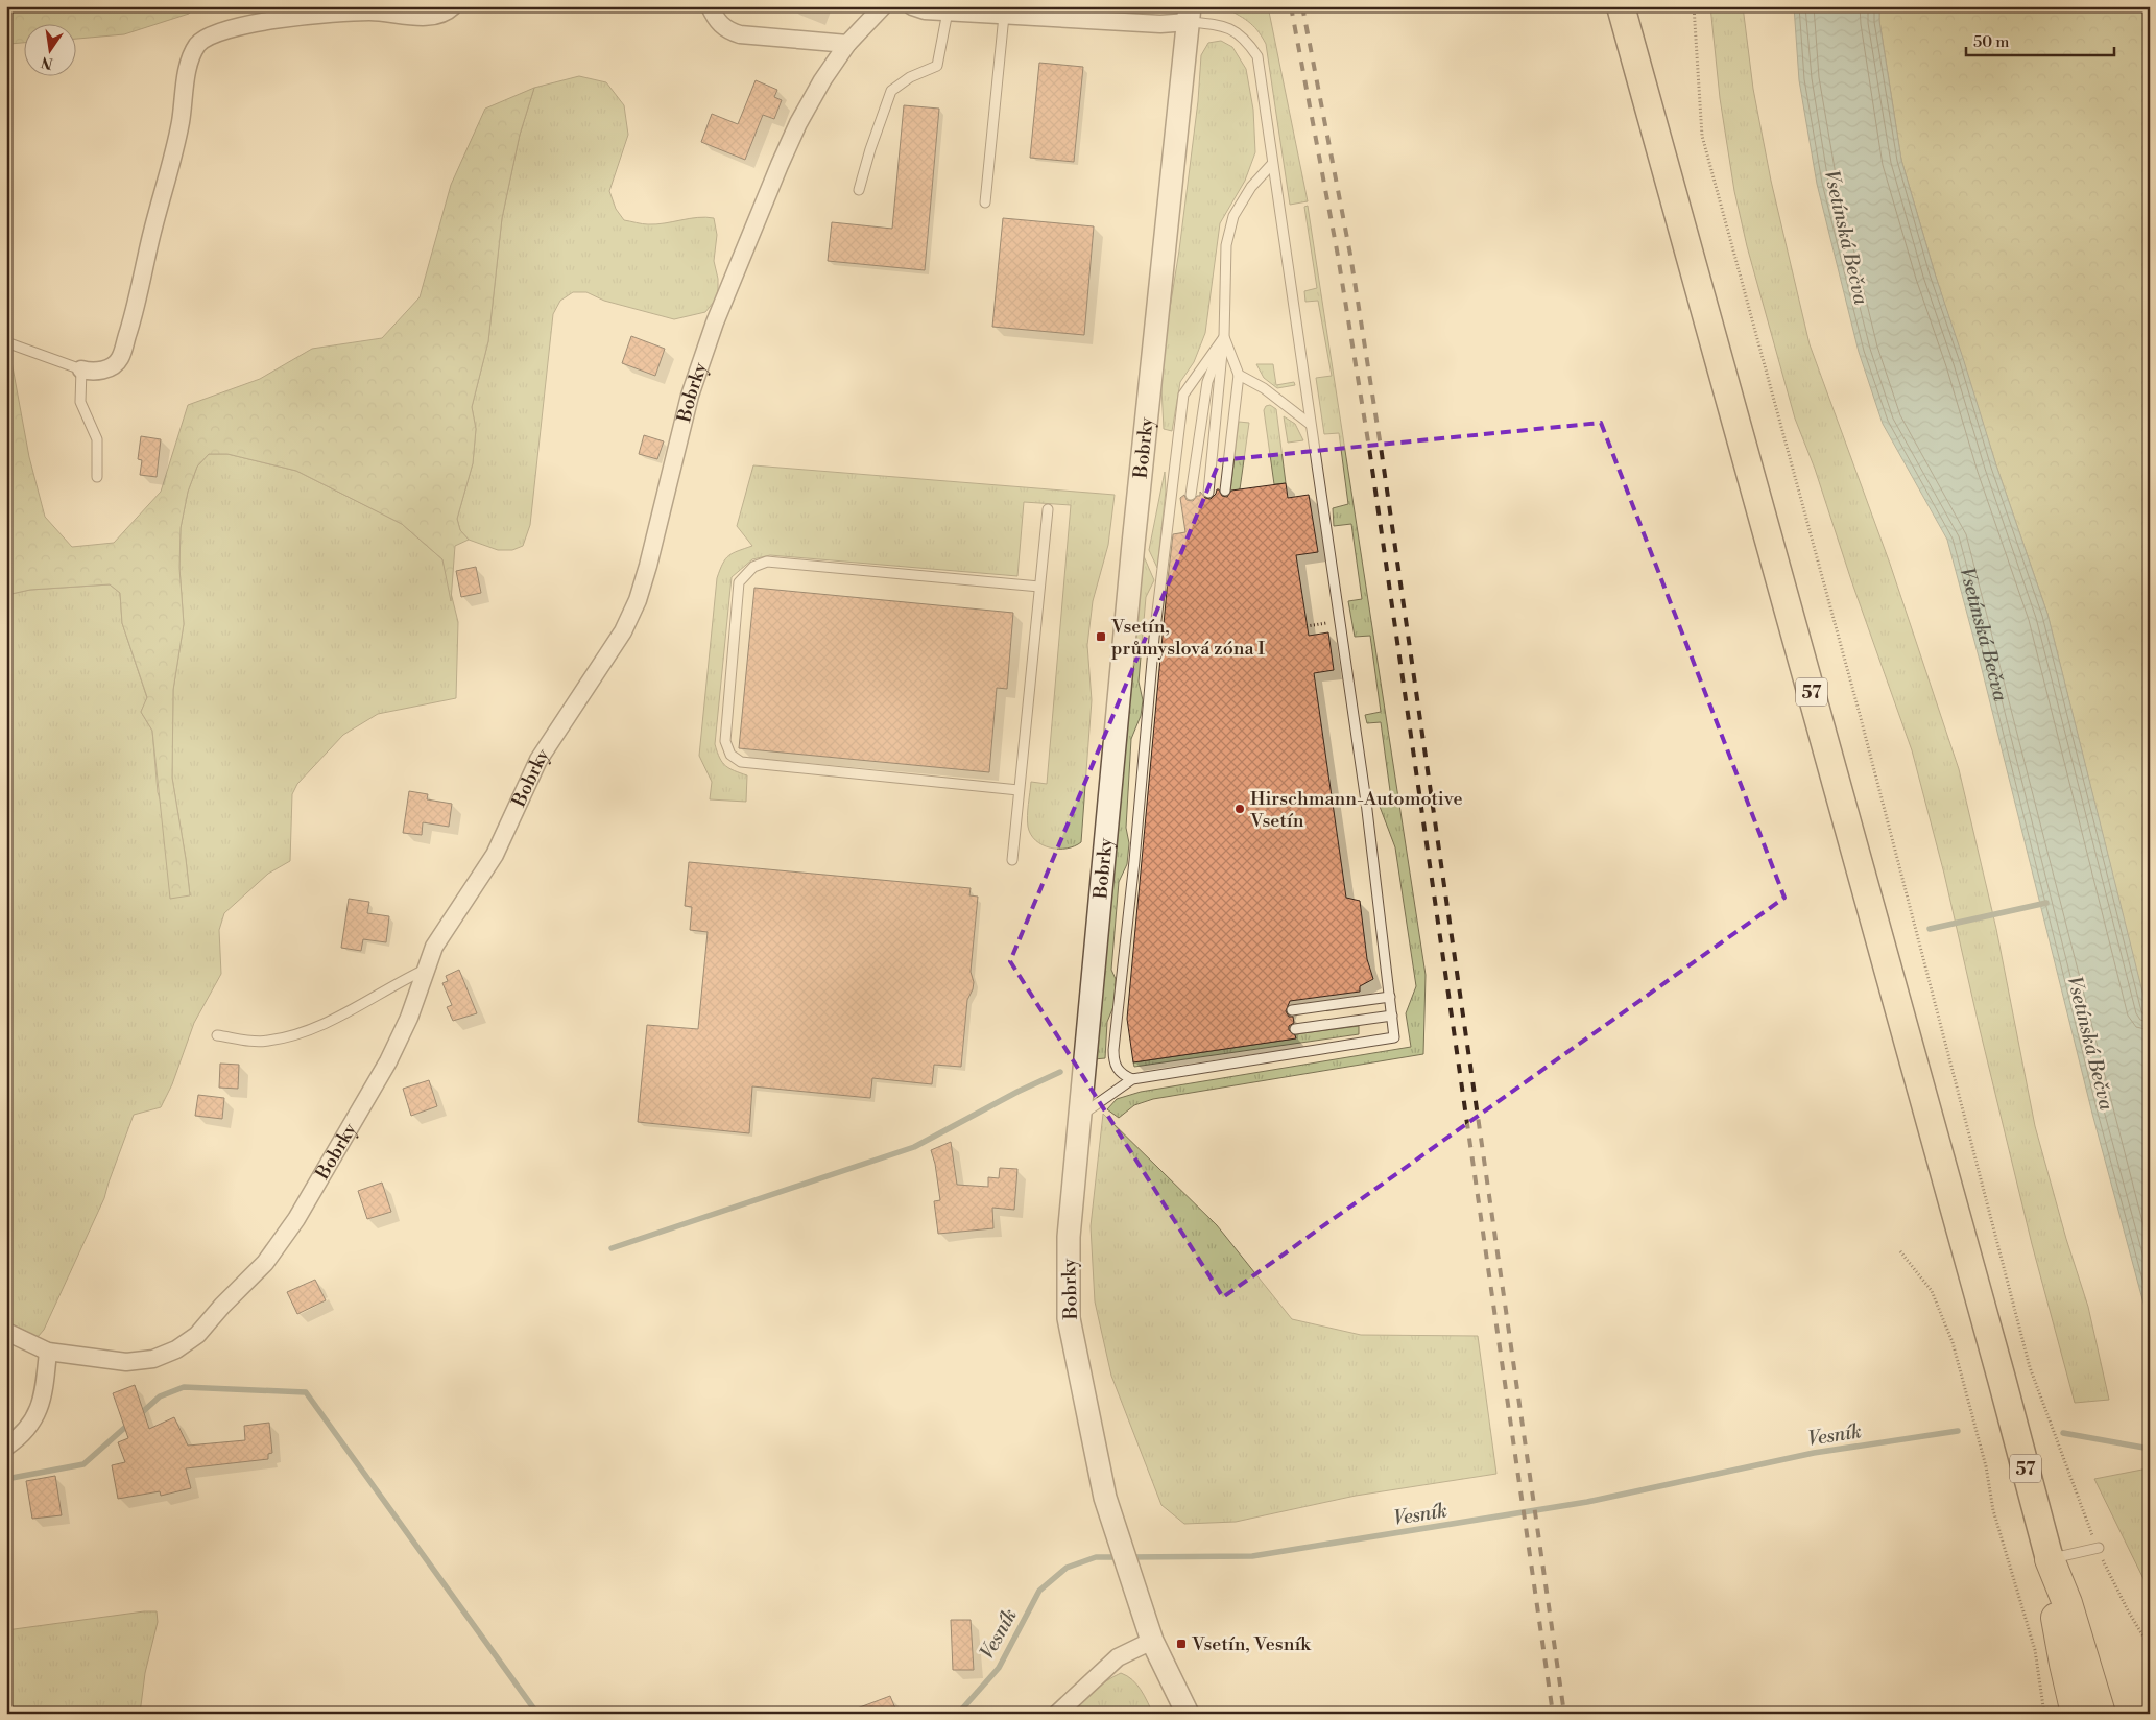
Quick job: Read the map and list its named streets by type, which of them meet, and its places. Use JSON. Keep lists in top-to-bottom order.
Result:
{
  "streets": {
    "highway": ["57"],
    "street": ["Bobrky"]
  },
  "water": ["Vsetínská Bečva", "Vesník"],
  "places": {
    "transit": ["Vsetín, průmyslová zóna I", "Vsetín, Vesník"],
    "other": ["Hirschmann-Automotive Vsetín"]
  },
  "scale_bar": "50 m",
  "north": "bottom"
}
